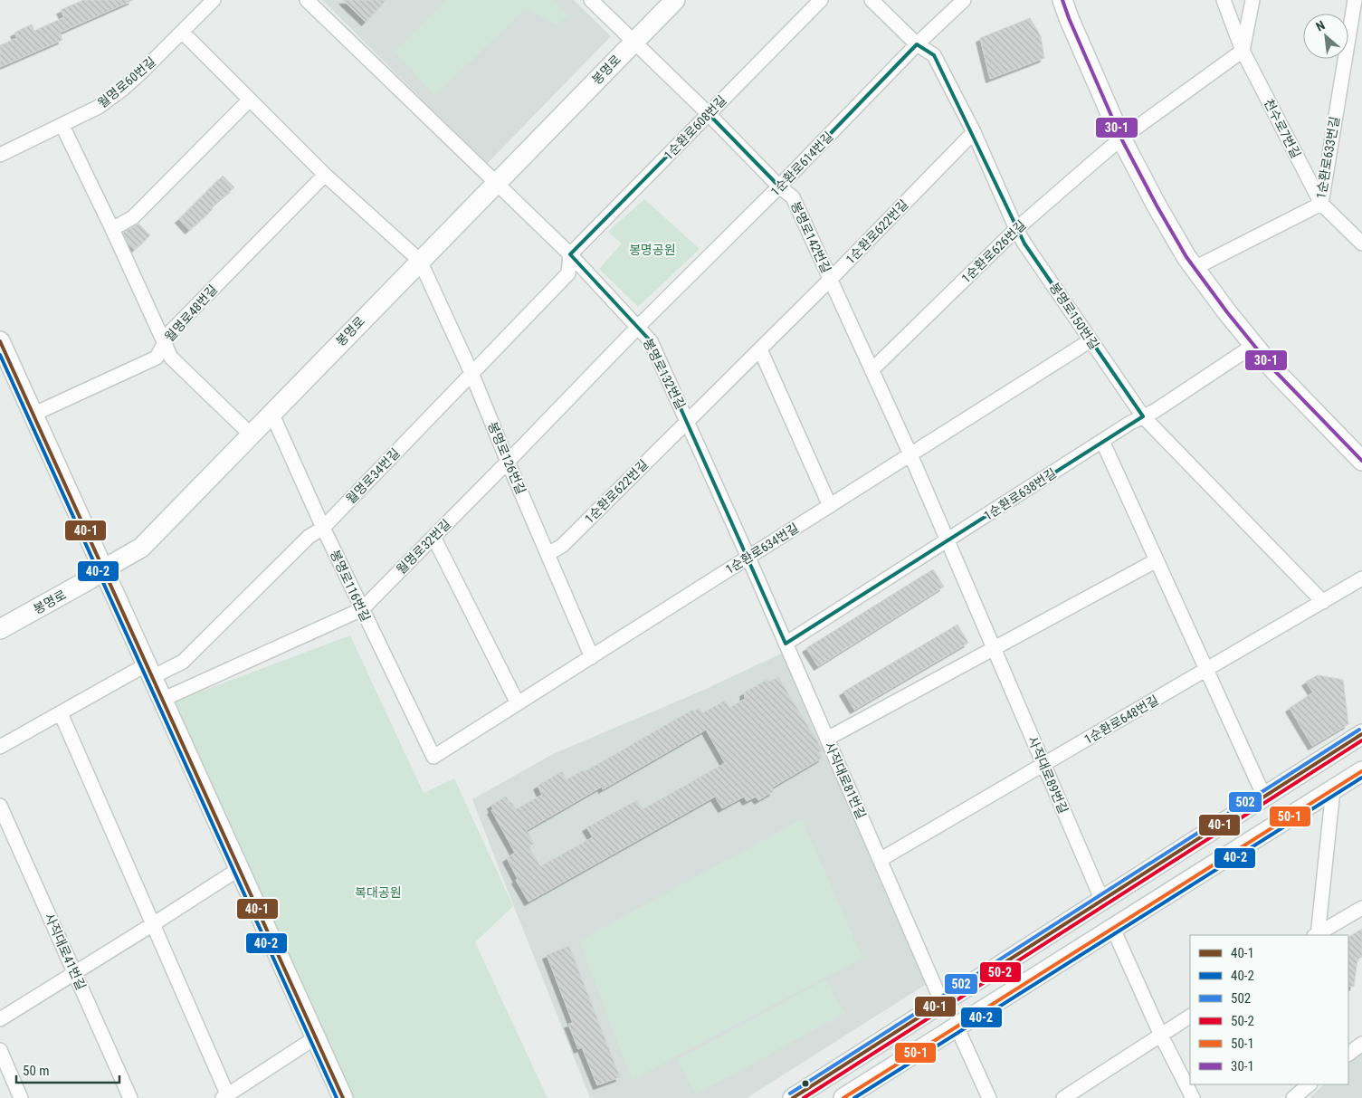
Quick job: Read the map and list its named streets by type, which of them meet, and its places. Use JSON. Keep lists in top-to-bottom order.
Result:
{
  "streets": {
    "street": [
      "봉명로",
      "월명로60번길",
      "1순환로608번길",
      "천수로7번길",
      "1순환로633번길",
      "1순환로614번길",
      "1순환로622번길",
      "봉명로142번길",
      "1순환로626번길",
      "월명로48번길",
      "봉명로150번길",
      "봉명로132번길",
      "봉명로126번길",
      "월명로34번길",
      "1순환로638번길",
      "월명로32번길",
      "1순환로634번길",
      "봉명로116번길",
      "1순환로648번길",
      "사직대로89번길",
      "사직대로81번길",
      "사직대로41번길"
    ]
  },
  "crossings": [
    ["봉명로", "봉명로142번길"],
    ["봉명로", "봉명로132번길"],
    ["봉명로", "봉명로126번길"],
    ["봉명로", "봉명로116번길"],
    ["1순환로608번길", "봉명로142번길"],
    ["1순환로608번길", "봉명로132번길"],
    ["1순환로608번길", "월명로34번길"],
    ["천수로7번길", "1순환로633번길"],
    ["천수로7번길", "1순환로626번길"],
    ["1순환로614번길", "봉명로142번길"],
    ["1순환로614번길", "봉명로150번길"],
    ["1순환로614번길", "봉명로132번길"],
    ["1순환로614번길", "월명로32번길"],
    ["1순환로622번길", "봉명로142번길"],
    ["1순환로622번길", "봉명로150번길"],
    ["1순환로622번길", "봉명로132번길"],
    ["1순환로622번길", "봉명로126번길"],
    ["봉명로142번길", "1순환로626번길"],
    ["봉명로142번길", "1순환로634번길"],
    ["봉명로142번길", "사직대로89번길"],
    ["1순환로626번길", "봉명로150번길"],
    ["봉명로150번길", "1순환로638번길"],
    ["봉명로150번길", "1순환로634번길"],
    ["봉명로150번길", "1순환로648번길"],
    ["봉명로132번길", "월명로34번길"],
    ["봉명로132번길", "월명로32번길"],
    ["봉명로132번길", "1순환로634번길"],
    ["봉명로132번길", "사직대로81번길"],
    ["봉명로126번길", "월명로34번길"],
    ["봉명로126번길", "월명로32번길"],
    ["봉명로126번길", "1순환로634번길"],
    ["월명로34번길", "봉명로116번길"],
    ["1순환로638번길", "사직대로89번길"],
    ["1순환로638번길", "사직대로81번길"],
    ["월명로32번길", "봉명로116번길"],
    ["1순환로634번길", "봉명로116번길"],
    ["1순환로634번길", "사직대로89번길"],
    ["1순환로634번길", "사직대로81번길"],
    ["1순환로648번길", "사직대로89번길"],
    ["1순환로648번길", "사직대로81번길"]
  ],
  "parks": ["봉명공원", "복대공원"],
  "lines": [
    "transit line 30-1",
    "transit line 40-1",
    "transit line 40-2",
    "transit line 502",
    "transit line 50-2",
    "transit line 50-1"
  ],
  "legend": [
    "40-1",
    "40-2",
    "502",
    "50-2",
    "50-1",
    "30-1"
  ],
  "scale_bar": "50 m",
  "north": "top left"
}
